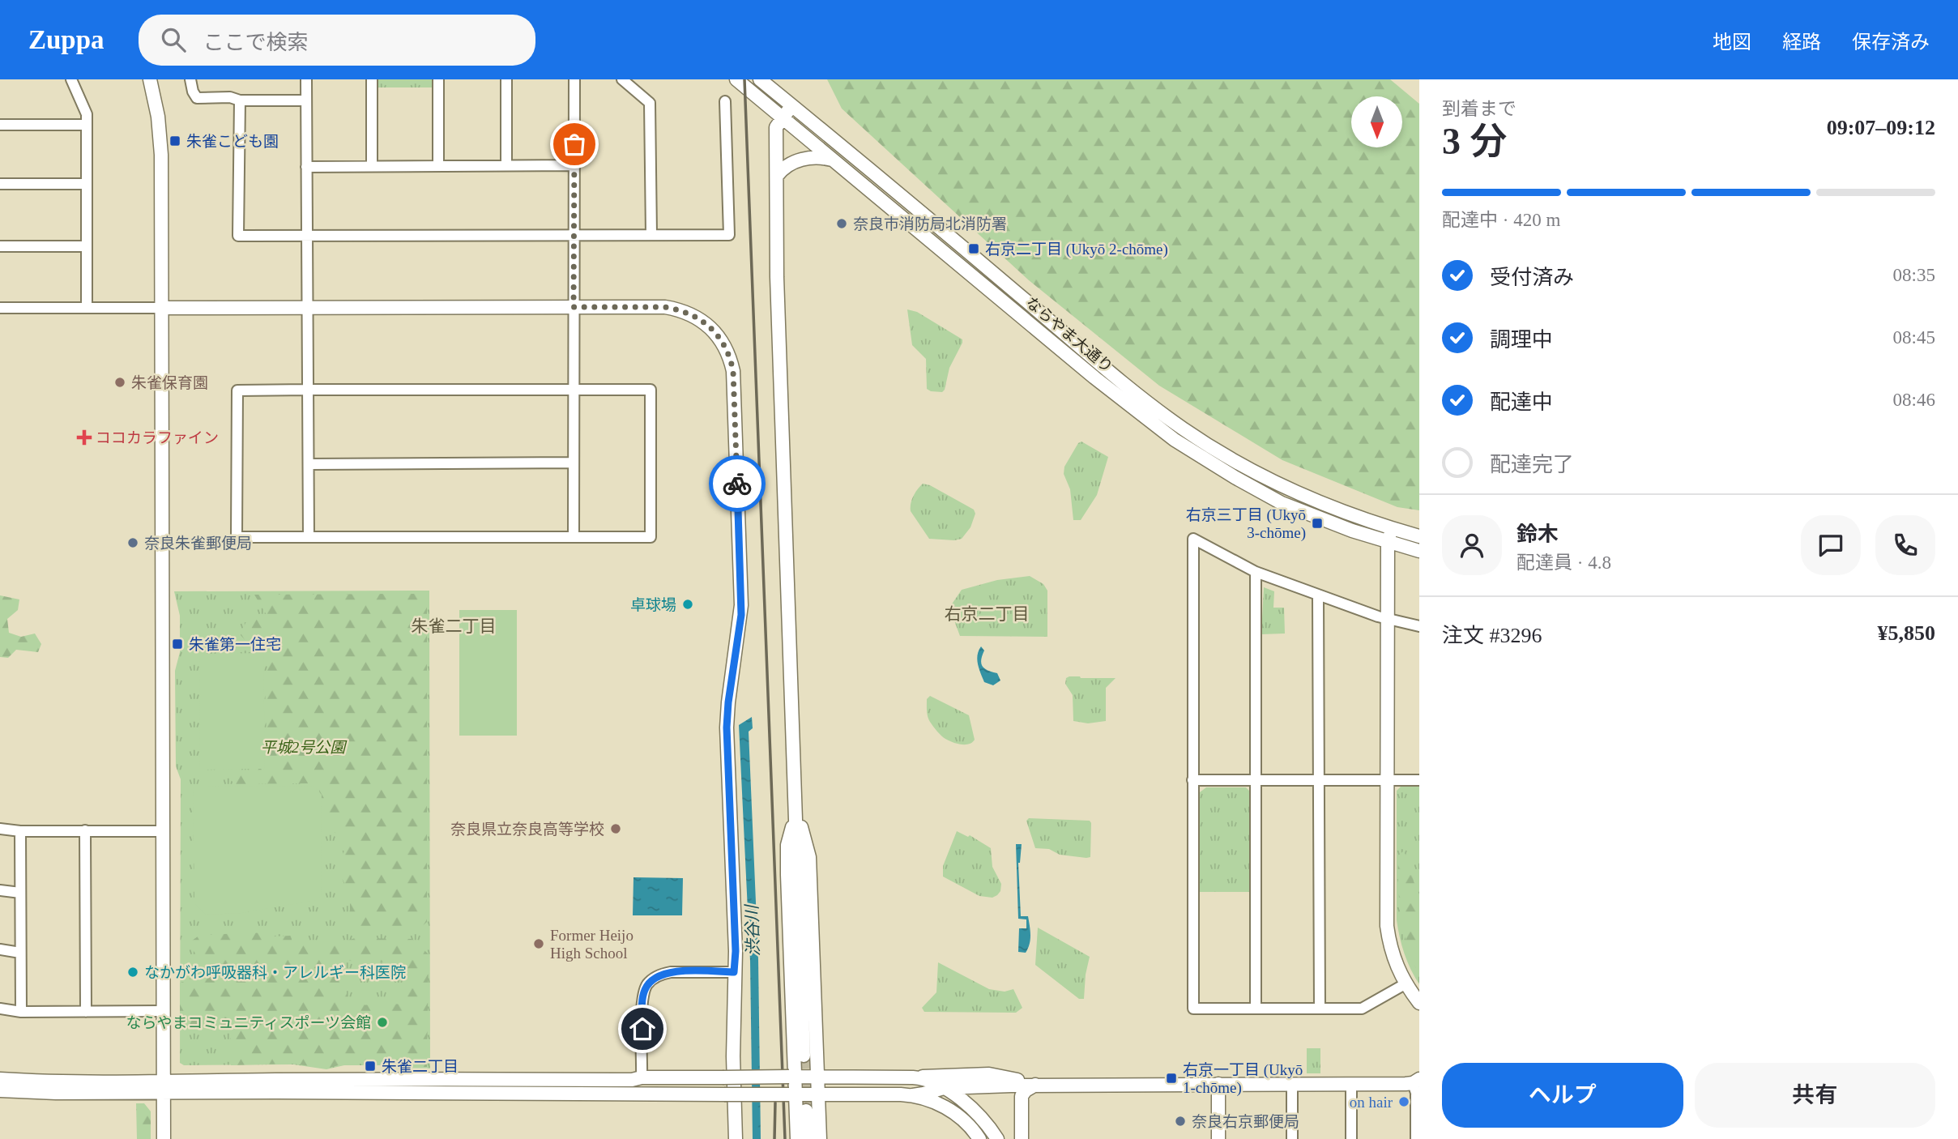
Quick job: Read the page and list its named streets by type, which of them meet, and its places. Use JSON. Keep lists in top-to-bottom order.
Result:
{
  "streets": {
    "street": ["ならやま大通り"]
  },
  "districts": ["右京二丁目", "朱雀二丁目"],
  "water": ["渋谷川"],
  "parks": ["平城2号公園"],
  "places": {
    "transit": [
      "朱雀こども園",
      "右京二丁目 (Ukyō 2-chōme)",
      "右京三丁目 (Ukyō 3-chōme)",
      "朱雀第一住宅",
      "朱雀二丁目",
      "右京一丁目 (Ukyō 1-chōme)"
    ],
    "other": [
      "奈良市消防局北消防署",
      "朱雀保育園",
      "奈良朱雀郵便局",
      "卓球場",
      "奈良県立奈良高等学校",
      "Former Heijo High School",
      "なかがわ呼吸器科・アレルギー科医院",
      "ならやまコミュニティスポーツ会館",
      "on hair",
      "奈良右京郵便局"
    ],
    "health": ["ココカラファイン"]
  },
  "north": "bottom",
  "page": {
    "header": "Zuppa",
    "search": "ここで検索",
    "nav": ["地図", "経路", "保存済み"],
    "heading": ["3 分", "到着まで", "09:07–09:12"],
    "panel": [
      "鈴木",
      "配達員 · 4.8",
      "注文 #3296",
      "¥5,850"
    ],
    "bar": "配達中 · 420 m",
    "list": [
      ["受付済み", "08:35"],
      ["調理中", "08:45"],
      ["配達中", "08:46"],
      "配達完了"
    ],
    "buttons": ["ヘルプ", "共有"]
  }
}
